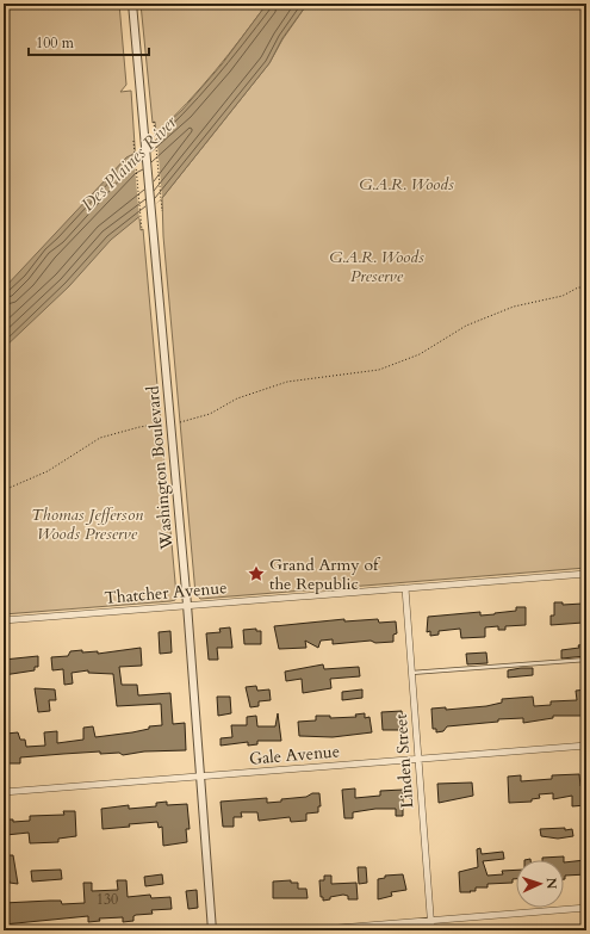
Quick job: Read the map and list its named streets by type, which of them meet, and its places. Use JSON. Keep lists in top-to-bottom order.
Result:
{
  "streets": {
    "street": [
      "Washington Boulevard",
      "Thatcher Avenue",
      "Gale Avenue",
      "Linden Street"
    ]
  },
  "crossings": [
    ["Washington Boulevard", "Thatcher Avenue"],
    ["Washington Boulevard", "Gale Avenue"],
    ["Thatcher Avenue", "Linden Street"],
    ["Gale Avenue", "Linden Street"]
  ],
  "water": ["Des Plaines River"],
  "parks": ["G.A.R. Woods", "G.A.R. Woods Preserve", "Thomas Jefferson Woods Preserve"],
  "places": {
    "place": ["Grand Army of the Republic"]
  },
  "house_numbers": ["130"],
  "scale_bar": "100 m",
  "north": "right"
}
